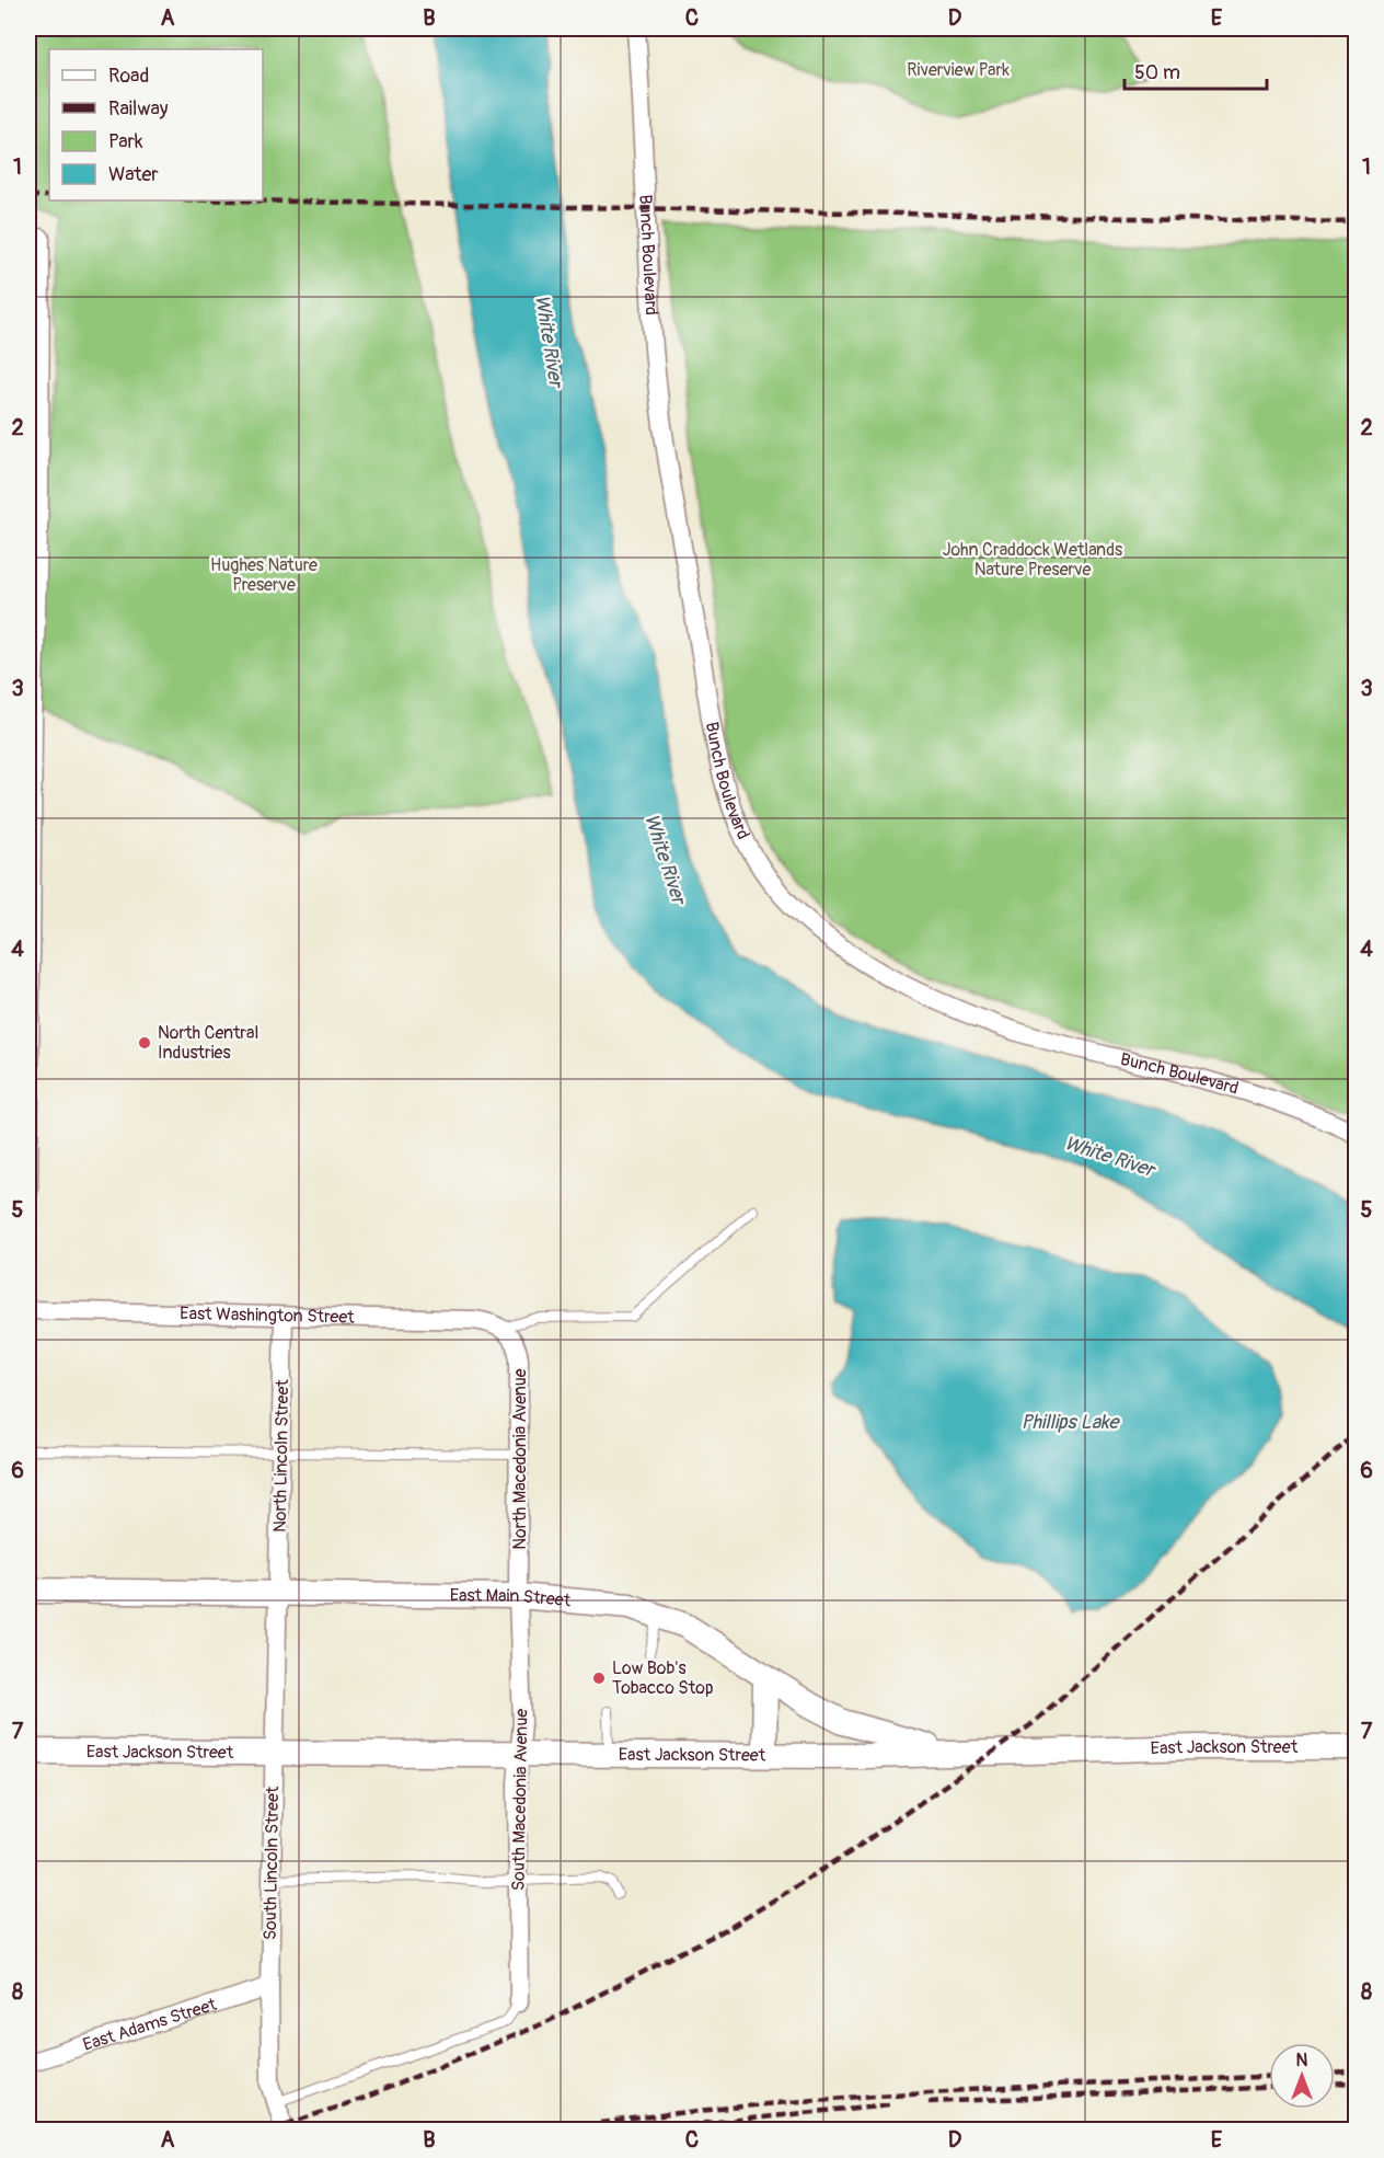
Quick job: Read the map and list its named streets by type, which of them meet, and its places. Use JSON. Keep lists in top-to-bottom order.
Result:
{
  "streets": {
    "main road": ["East Main Street", "East Jackson Street"],
    "street": [
      "Bunch Boulevard",
      "East Washington Street",
      "North Lincoln Street",
      "North Macedonia Avenue",
      "South Macedonia Avenue",
      "South Lincoln Street",
      "East Adams Street"
    ]
  },
  "crossings": [
    ["East Washington Street", "North Lincoln Street"],
    ["East Washington Street", "North Macedonia Avenue"],
    ["North Lincoln Street", "East Main Street"],
    ["North Lincoln Street", "South Lincoln Street"],
    ["North Macedonia Avenue", "East Main Street"],
    ["North Macedonia Avenue", "South Macedonia Avenue"],
    ["East Main Street", "East Jackson Street"],
    ["East Main Street", "South Macedonia Avenue"],
    ["East Main Street", "South Lincoln Street"],
    ["East Jackson Street", "South Macedonia Avenue"],
    ["East Jackson Street", "South Lincoln Street"],
    ["South Lincoln Street", "East Adams Street"]
  ],
  "water": ["White River", "Phillips Lake"],
  "parks": ["Riverview Park", "John Craddock Wetlands Nature Preserve", "Hughes Nature Preserve"],
  "places": ["North Central Industries", "Low Bob's Tobacco Stop"],
  "legend": [
    "Road",
    "Railway",
    "Park",
    "Water"
  ],
  "scale_bar": "50 m",
  "north": "top",
  "grid": {
    "columns": [
      "A",
      "B",
      "C",
      "D",
      "E"
    ],
    "rows": [
      "1",
      "2",
      "3",
      "4",
      "5",
      "6",
      "7",
      "8"
    ]
  }
}
